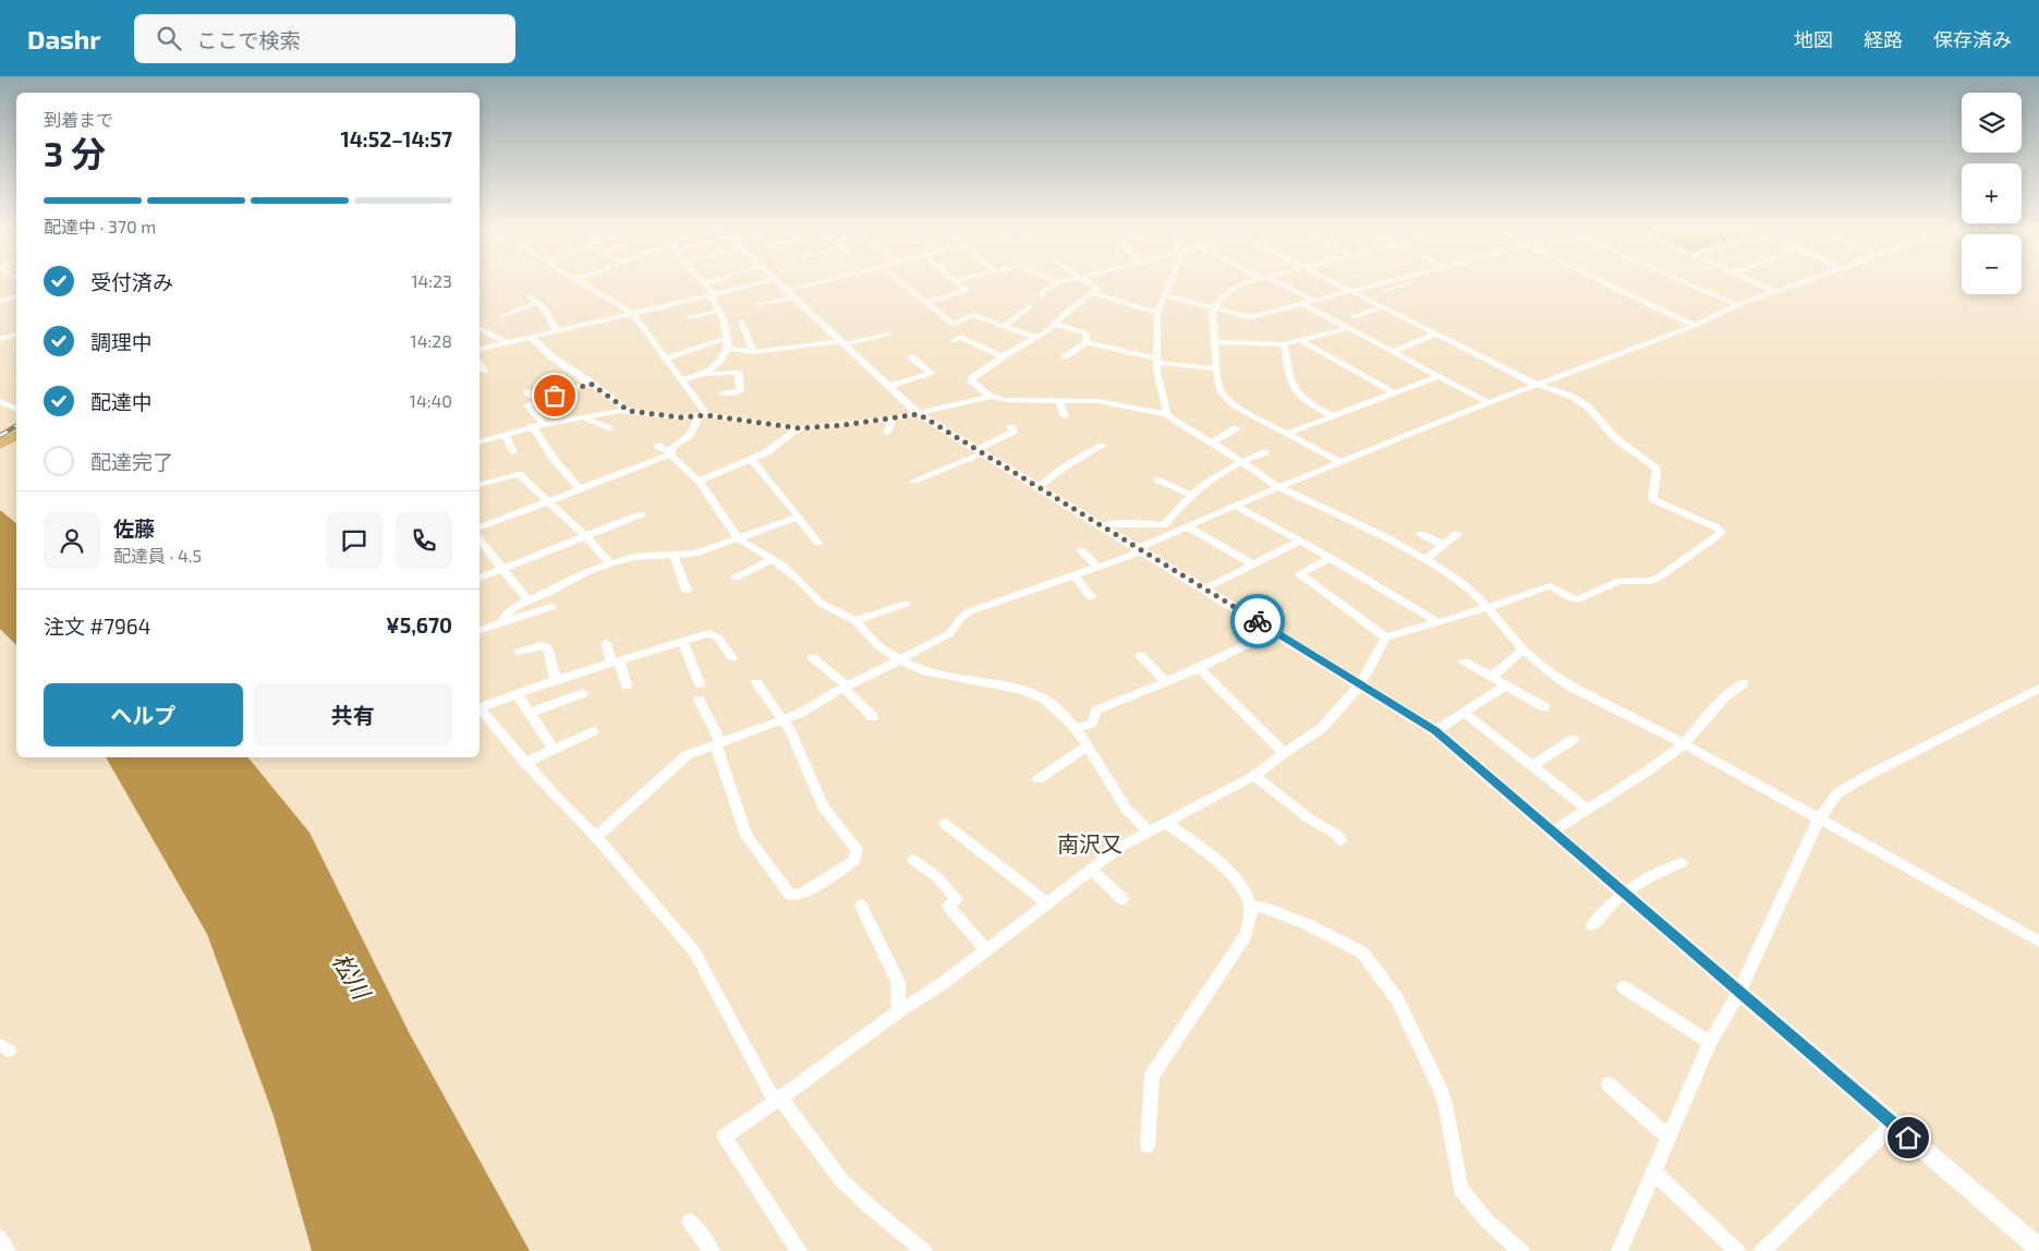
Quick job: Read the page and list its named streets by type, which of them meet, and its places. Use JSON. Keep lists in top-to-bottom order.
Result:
{
  "districts": ["南沢又"],
  "water": ["松川"],
  "page": {
    "header": "Dashr",
    "search": "ここで検索",
    "nav": ["地図", "経路", "保存済み"],
    "map_buttons": ["+", "−"],
    "heading": ["3 分", "到着まで", "14:52–14:57"],
    "panel": [
      "佐藤",
      "配達員 · 4.5",
      "注文 #7964",
      "¥5,670"
    ],
    "bar": "配達中 · 370 m",
    "list": [
      ["受付済み", "14:23"],
      ["調理中", "14:28"],
      ["配達中", "14:40"],
      "配達完了"
    ],
    "buttons": ["ヘルプ", "共有"]
  }
}
